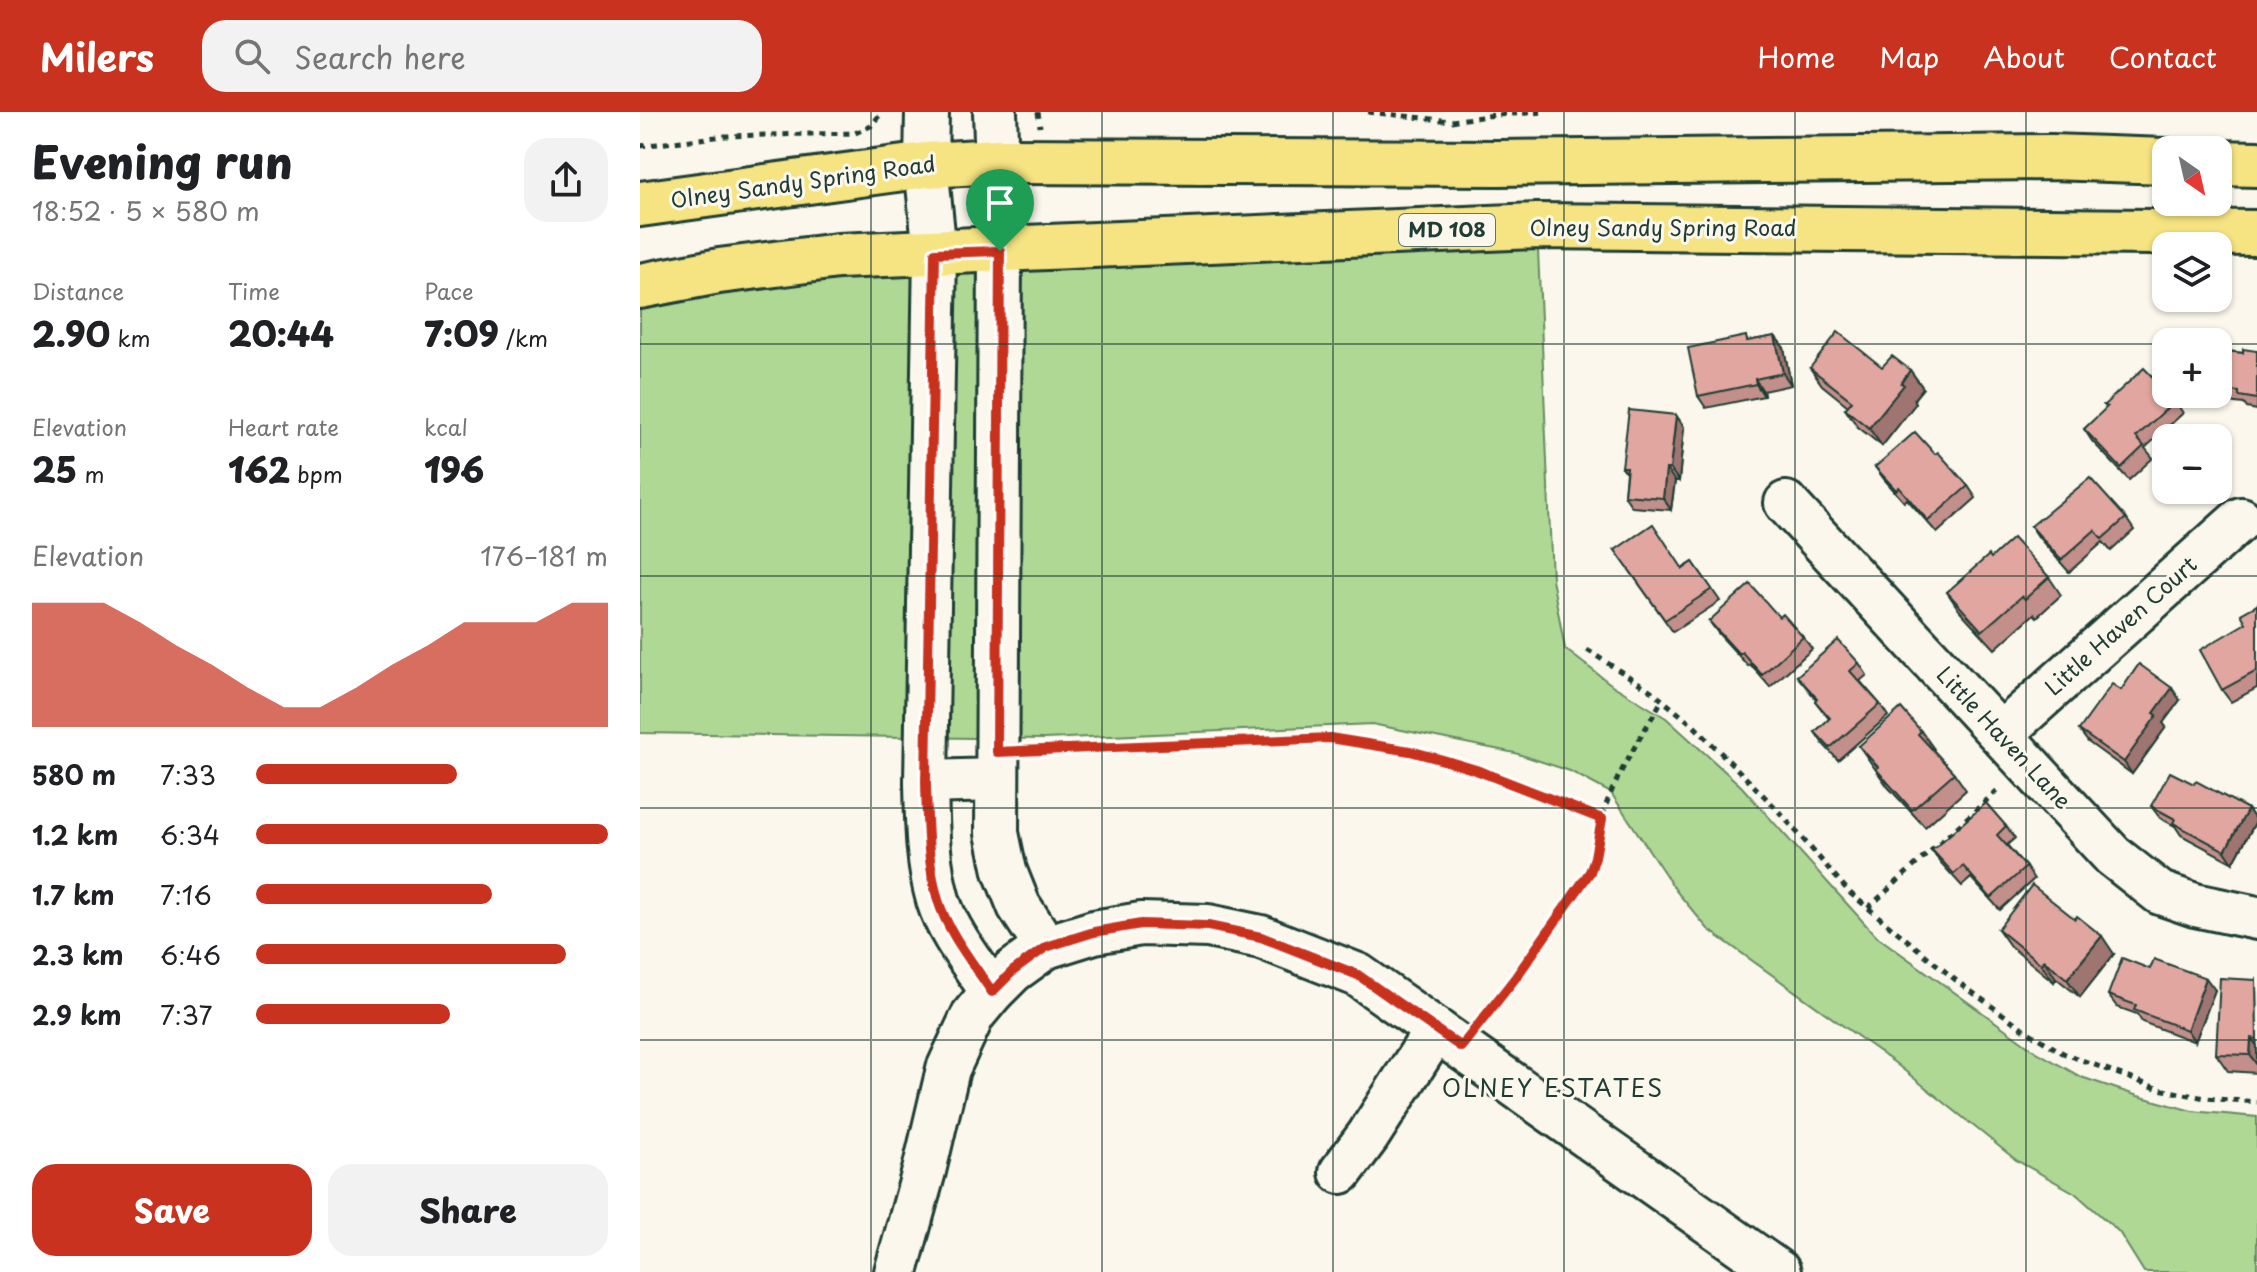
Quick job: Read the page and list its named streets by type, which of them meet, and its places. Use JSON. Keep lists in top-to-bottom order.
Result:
{
  "streets": {
    "main road": ["Olney Sandy Spring Road", "MD 108"],
    "street": ["Little Haven Court", "Little Haven Lane"]
  },
  "crossings": [
    ["Little Haven Court", "Little Haven Lane"]
  ],
  "districts": ["OLNEY ESTATES"],
  "north": "bottom right",
  "page": {
    "header": "Milers",
    "search": "Search here",
    "nav": [
      "Home",
      "Map",
      "About",
      "Contact"
    ],
    "heading": ["Evening run", "18:52 · 5 × 580 m"],
    "map_buttons": ["+", "−"],
    "stats": [
      ["Distance", "2.90 km"],
      ["Time", "20:44"],
      ["Pace", "7:09 /km"],
      ["Elevation", "25 m"],
      ["Heart rate", "162 bpm"],
      ["kcal", "196"]
    ],
    "chart": ["Elevation", "176–181 m"],
    "list": [
      {
        "name": "580 m",
        "note": "7:33"
      },
      {
        "name": "1.2 km",
        "note": "6:34"
      },
      {
        "name": "1.7 km",
        "note": "7:16"
      },
      {
        "name": "2.3 km",
        "note": "6:46"
      },
      {
        "name": "2.9 km",
        "note": "7:37"
      }
    ],
    "buttons": ["Save", "Share"]
  }
}
